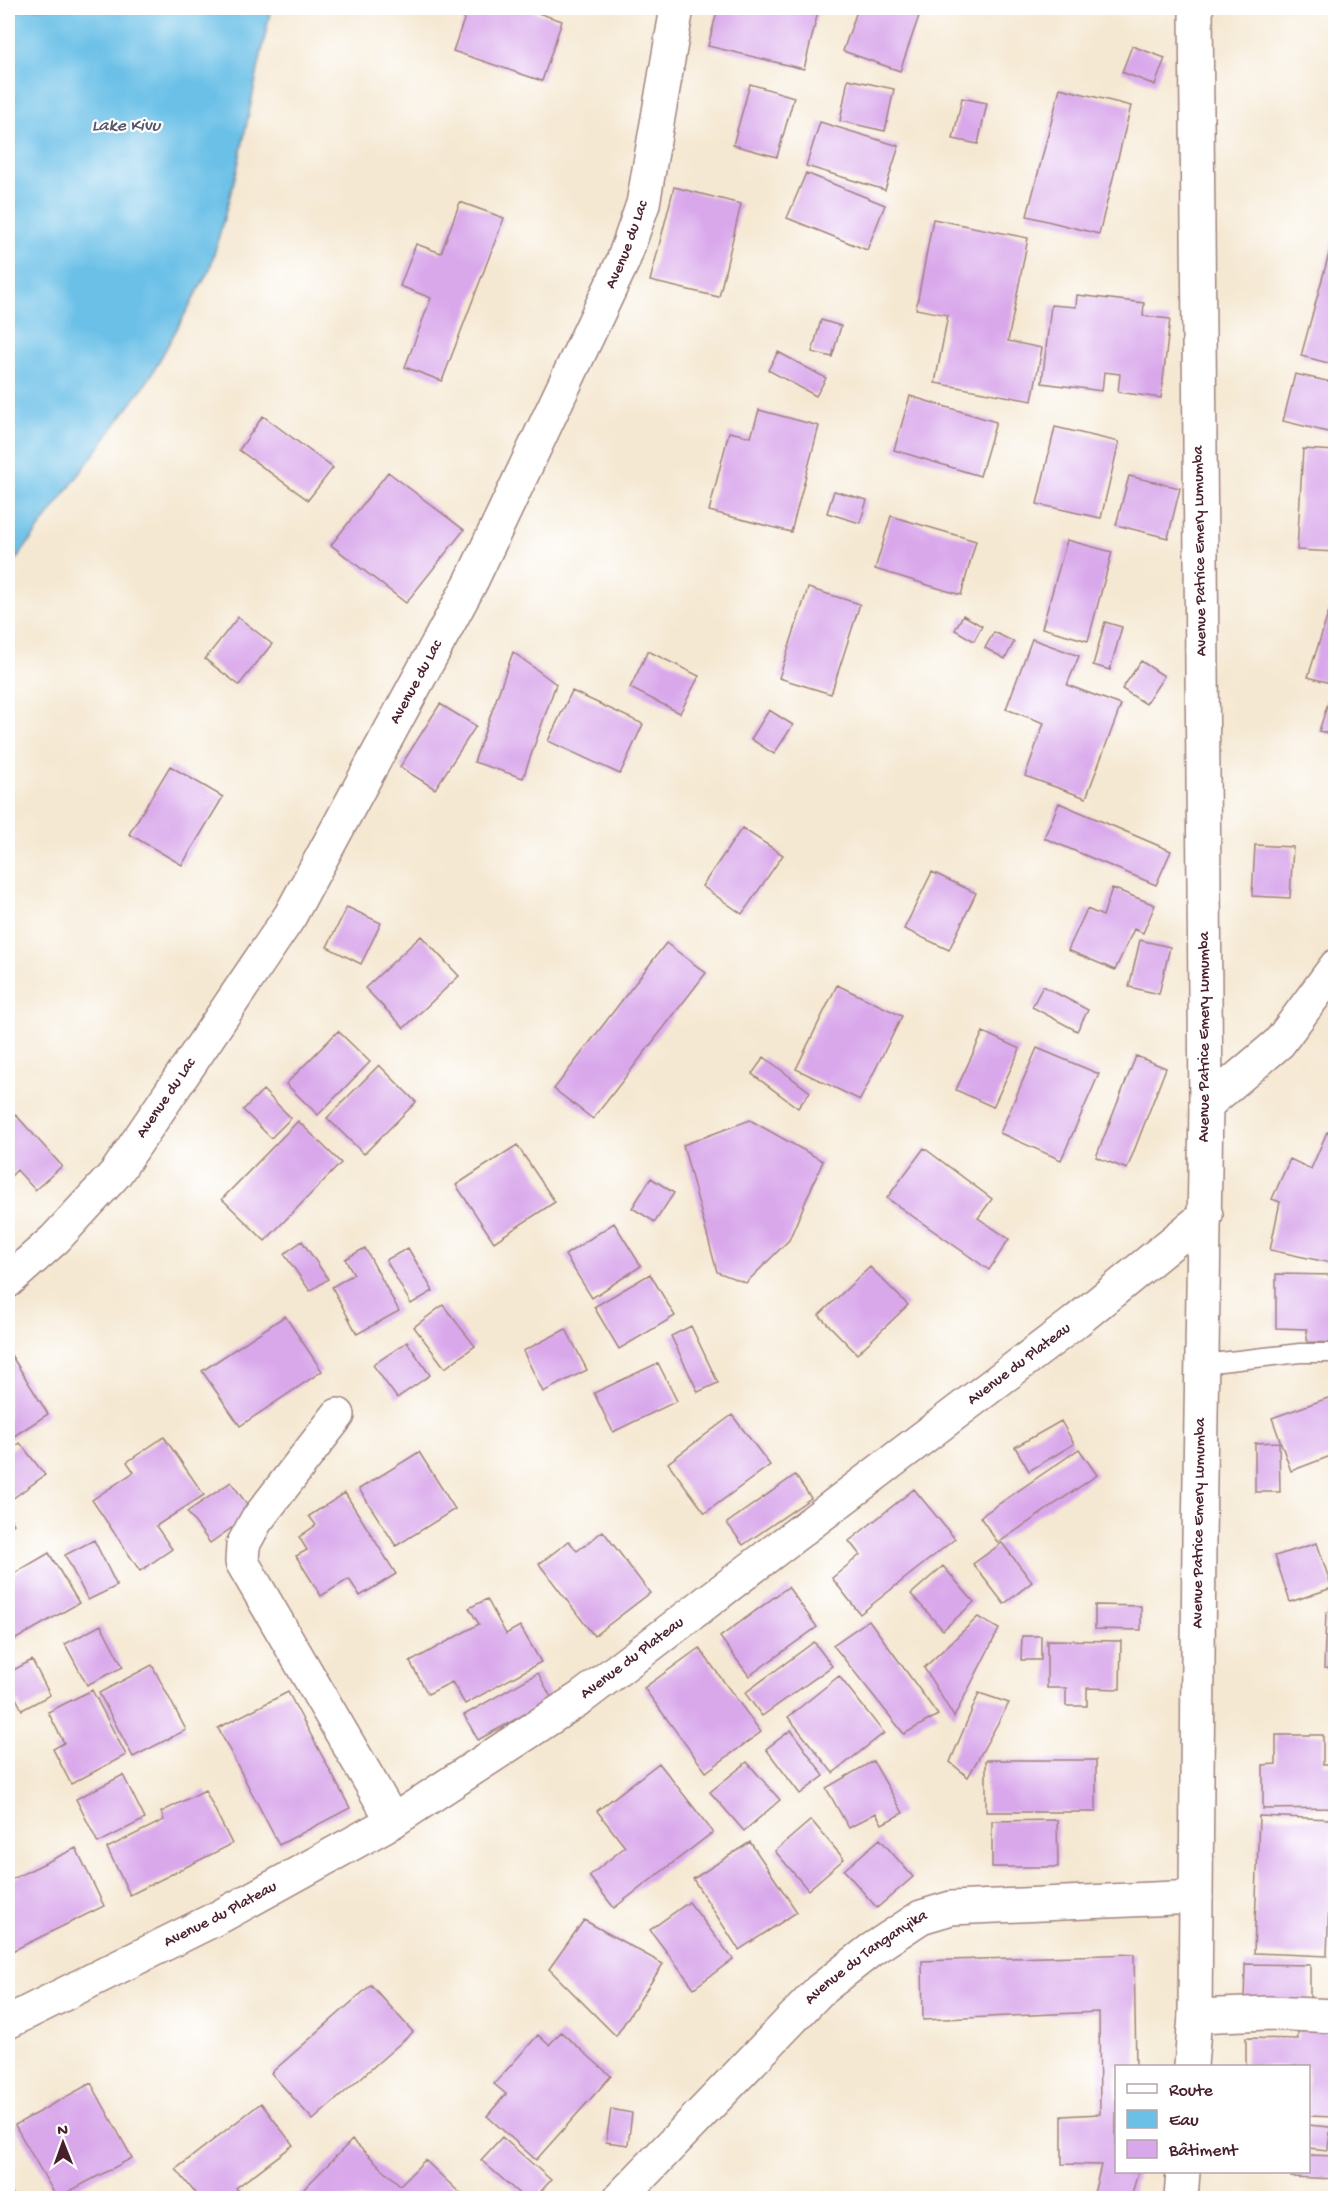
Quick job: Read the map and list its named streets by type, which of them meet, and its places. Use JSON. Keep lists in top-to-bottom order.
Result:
{
  "streets": {
    "street": [
      "Avenue du Lac",
      "Avenue Patrice Emery Lumumba",
      "Avenue du Plateau",
      "Avenue du Tanganyika"
    ]
  },
  "crossings": [
    ["Avenue Patrice Emery Lumumba", "Avenue du Plateau"],
    ["Avenue Patrice Emery Lumumba", "Avenue du Tanganyika"]
  ],
  "water": ["Lake Kivu"],
  "legend": ["Route", "Eau", "Bâtiment"],
  "north": "top"
}
